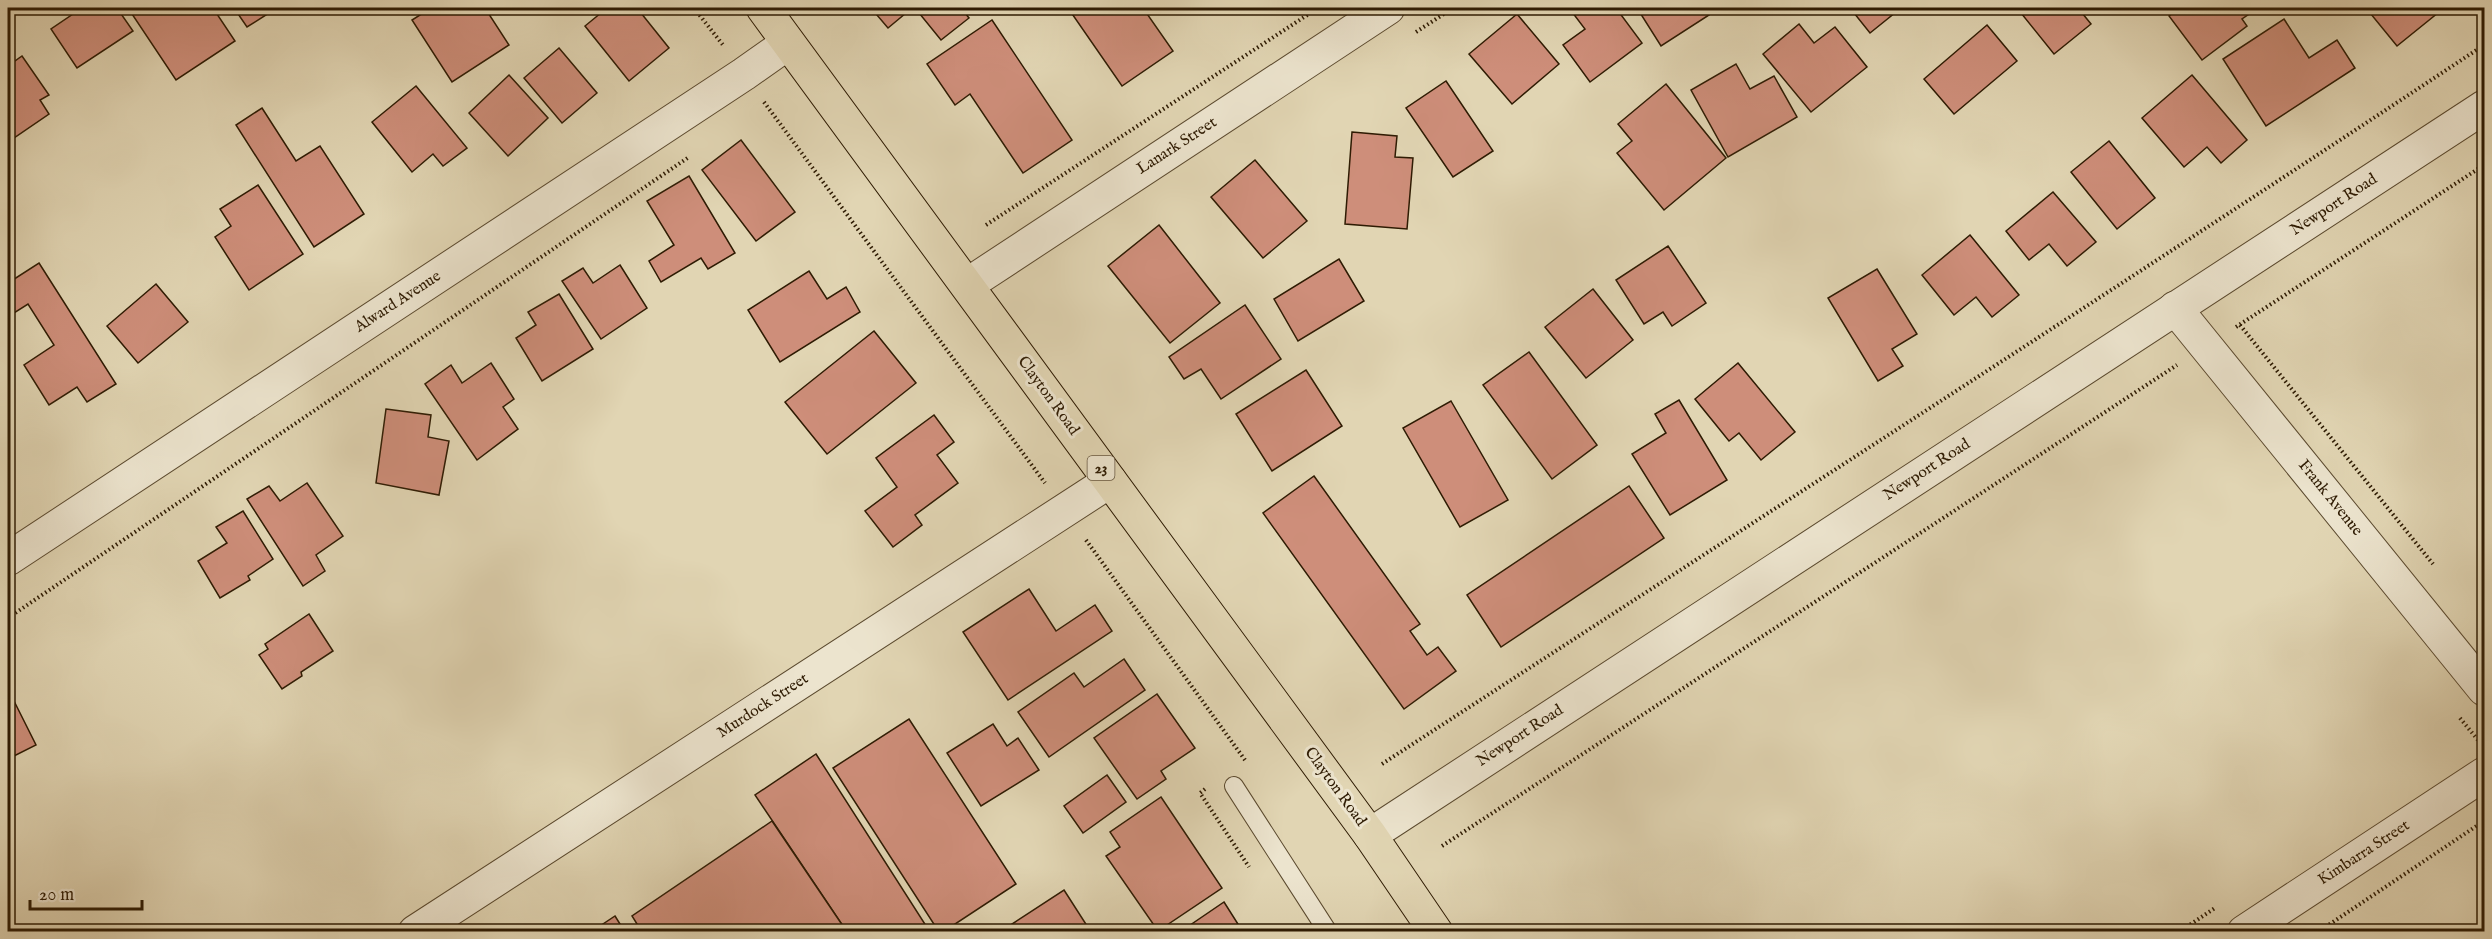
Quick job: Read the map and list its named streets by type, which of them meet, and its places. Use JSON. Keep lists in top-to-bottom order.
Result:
{
  "streets": {
    "main road": ["Clayton Road", "23"],
    "street": [
      "Lanark Street",
      "Newport Road",
      "Alward Avenue",
      "Frank Avenue",
      "Murdock Street",
      "Kimbarra Street"
    ]
  },
  "crossings": [
    ["Lanark Street", "Clayton Road"],
    ["Newport Road", "Clayton Road"],
    ["Newport Road", "Frank Avenue"],
    ["Alward Avenue", "Clayton Road"],
    ["Clayton Road", "Murdock Street"]
  ],
  "scale_bar": "20 m"
}
